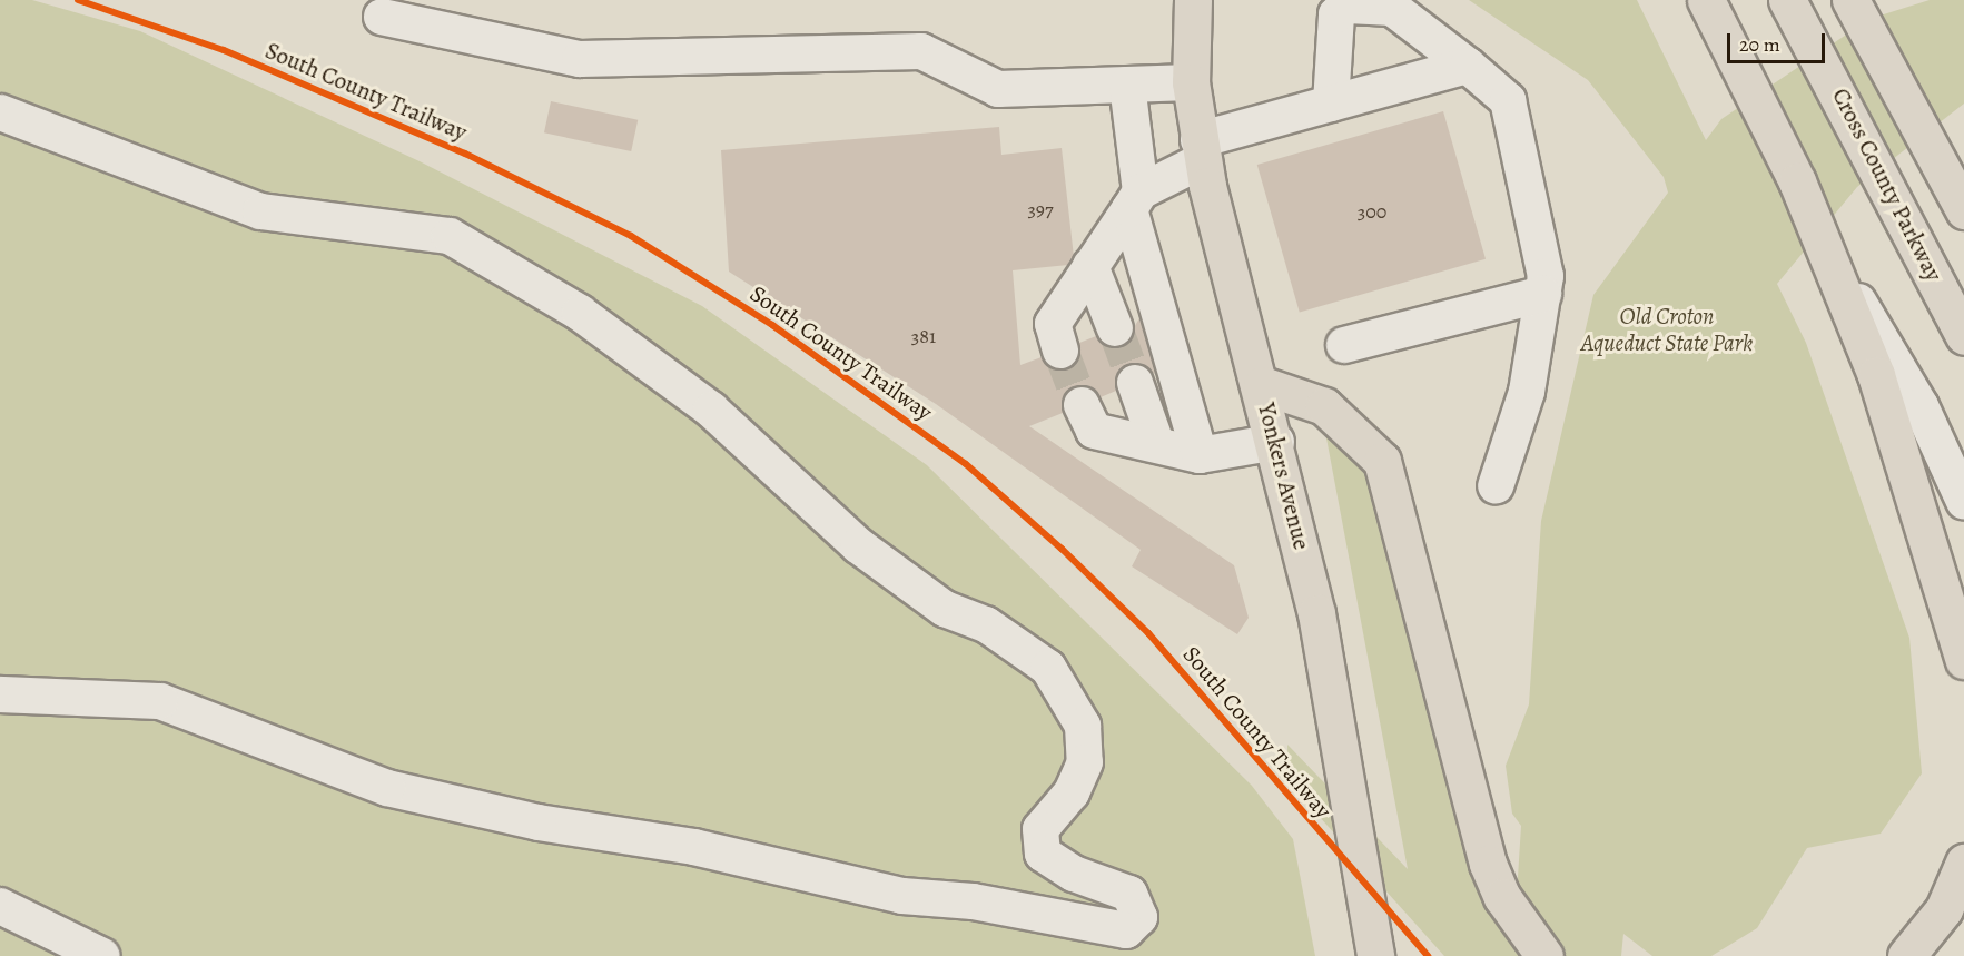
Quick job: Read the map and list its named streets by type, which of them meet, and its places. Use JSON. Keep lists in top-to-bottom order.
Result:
{
  "streets": {
    "main road": ["Cross County Parkway", "Yonkers Avenue"],
    "cycle path": ["South County Trailway"]
  },
  "parks": ["Old Croton Aqueduct State Park"],
  "house_numbers": ["397", "300", "381"],
  "scale_bar": "20 m"
}
